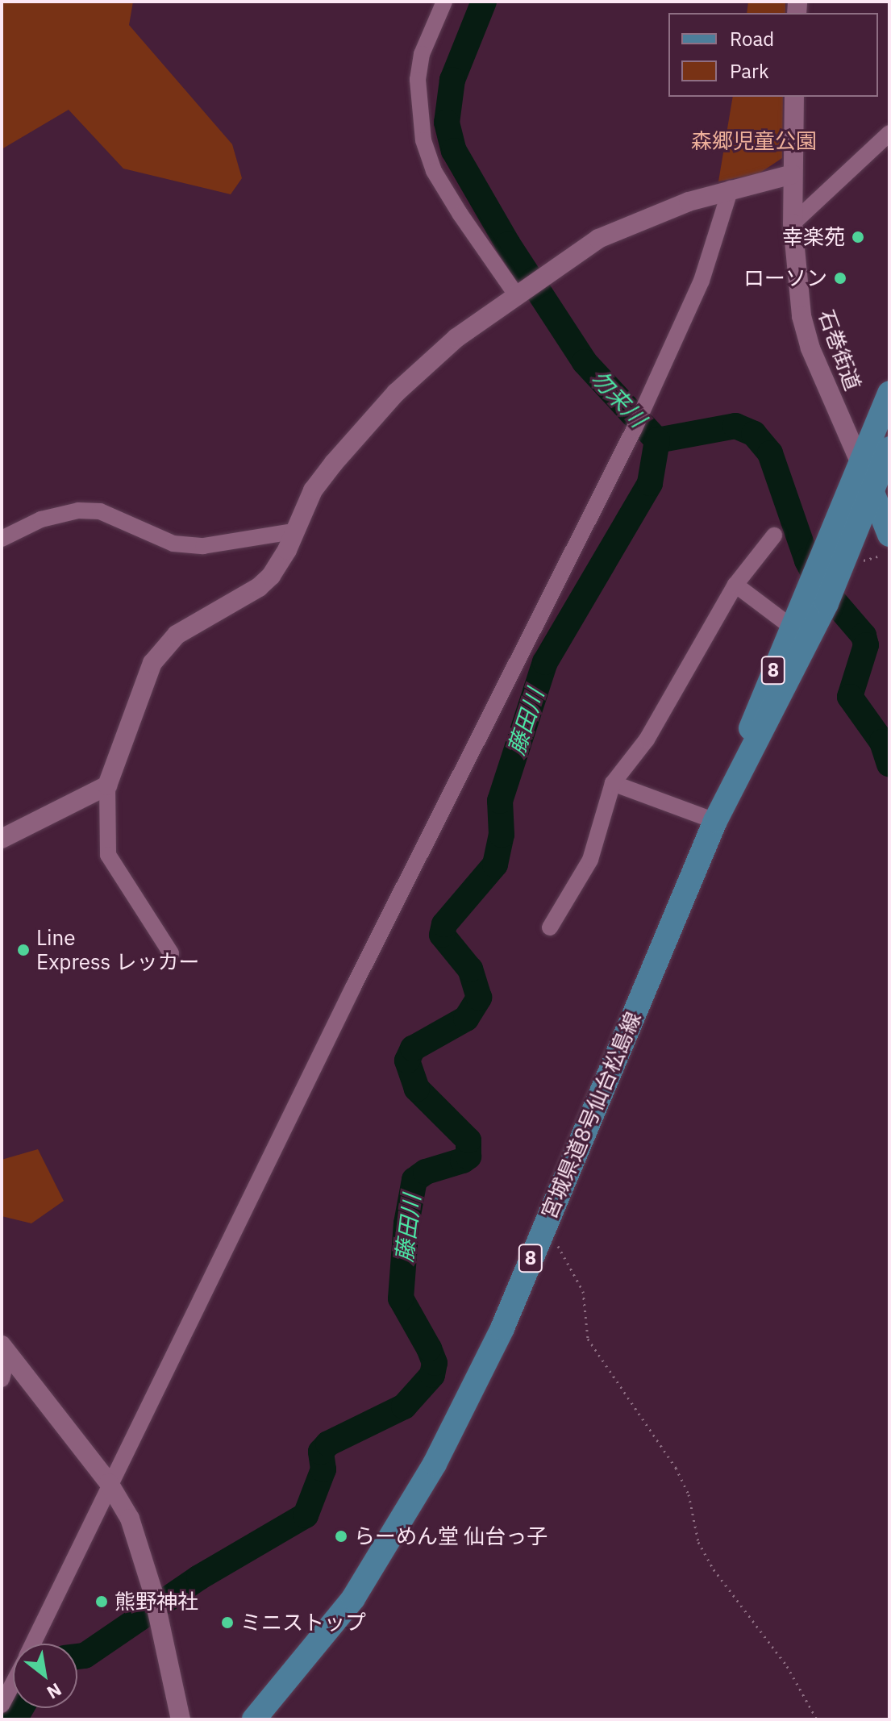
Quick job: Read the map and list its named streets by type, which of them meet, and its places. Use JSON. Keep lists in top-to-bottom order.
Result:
{
  "streets": {
    "main road": ["8", "宮城県道8号仙台松島線"],
    "street": ["石巻街道"]
  },
  "crossings": [
    ["石巻街道", "8"],
    ["石巻街道", "宮城県道8号仙台松島線"],
    ["8", "宮城県道8号仙台松島線"]
  ],
  "water": ["勿来川", "藤田川"],
  "parks": ["森郷児童公園"],
  "places": [
    "幸楽苑",
    "ローソン",
    "Line Express レッカー",
    "らーめん堂 仙台っ子",
    "熊野神社",
    "ミニストップ"
  ],
  "legend": ["Road", "Park"],
  "north": "bottom right"
}
